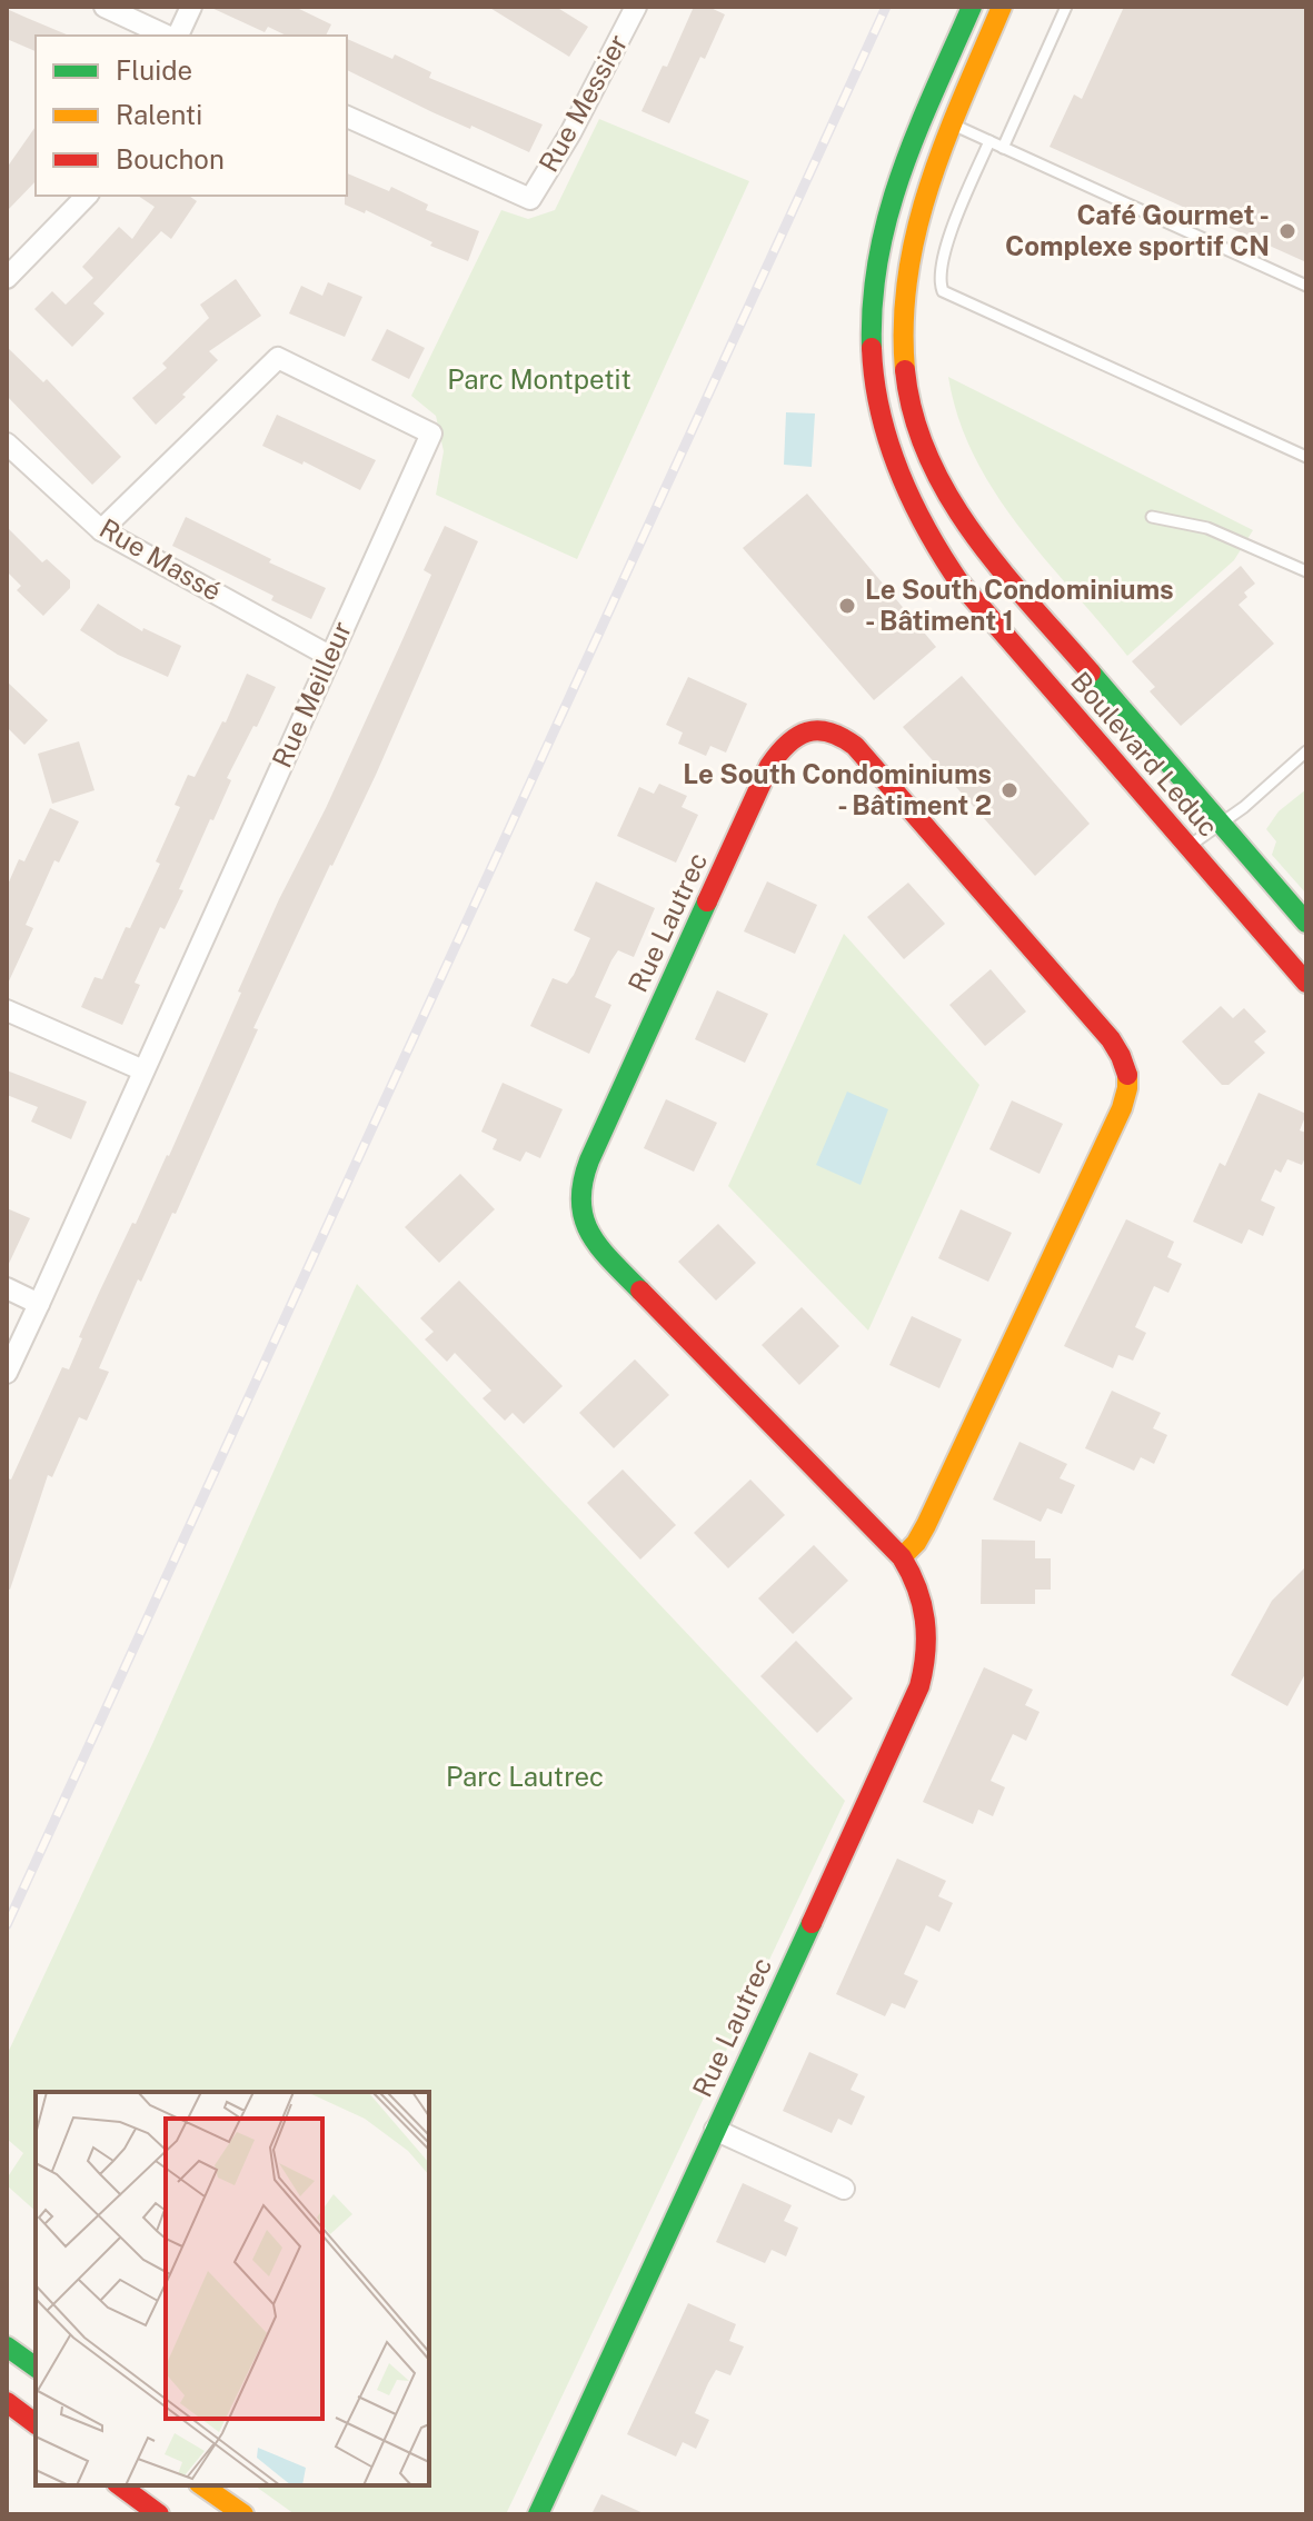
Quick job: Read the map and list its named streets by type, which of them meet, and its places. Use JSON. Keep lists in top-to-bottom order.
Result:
{
  "streets": {
    "street": [
      "Rue Messier",
      "Rue Massé",
      "Rue Meilleur",
      "Boulevard Leduc",
      "Rue Lautrec"
    ]
  },
  "crossings": [
    ["Rue Massé", "Rue Meilleur"]
  ],
  "parks": ["Parc Montpetit", "Parc Lautrec"],
  "places": ["Café Gourmet - Complexe sportif CN", "Le South Condominiums - Bâtiment 1", "Le South Condominiums - Bâtiment 2"],
  "legend": ["Fluide", "Ralenti", "Bouchon"]
}
